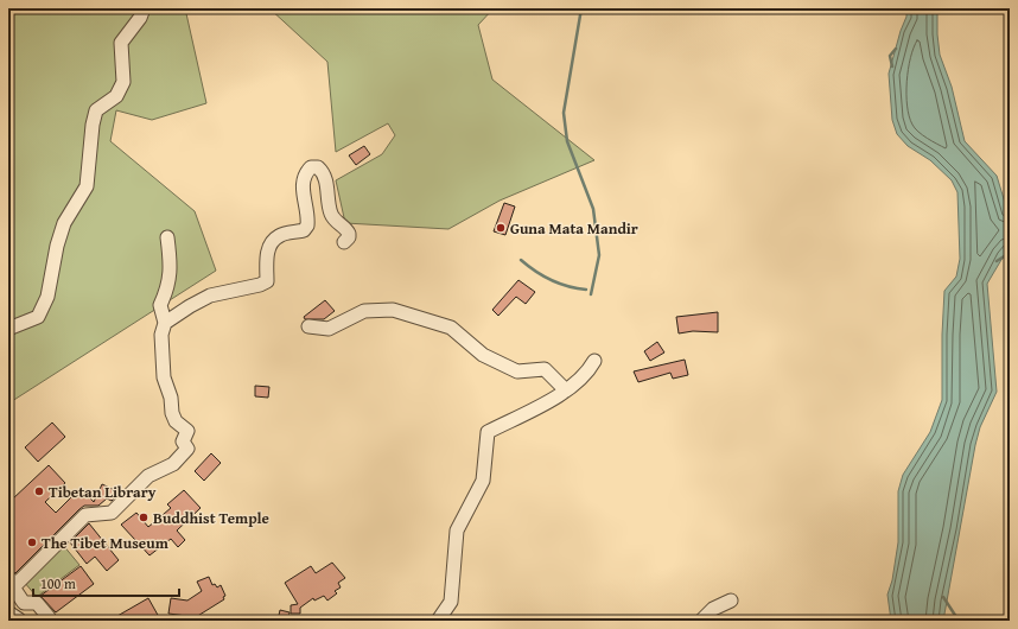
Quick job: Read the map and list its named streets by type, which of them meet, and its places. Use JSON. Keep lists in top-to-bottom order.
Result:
{
  "places": [
    "Guna Mata Mandir",
    "Tibetan Library",
    "Buddhist Temple",
    "The Tibet Museum"
  ],
  "scale_bar": "100 m"
}
